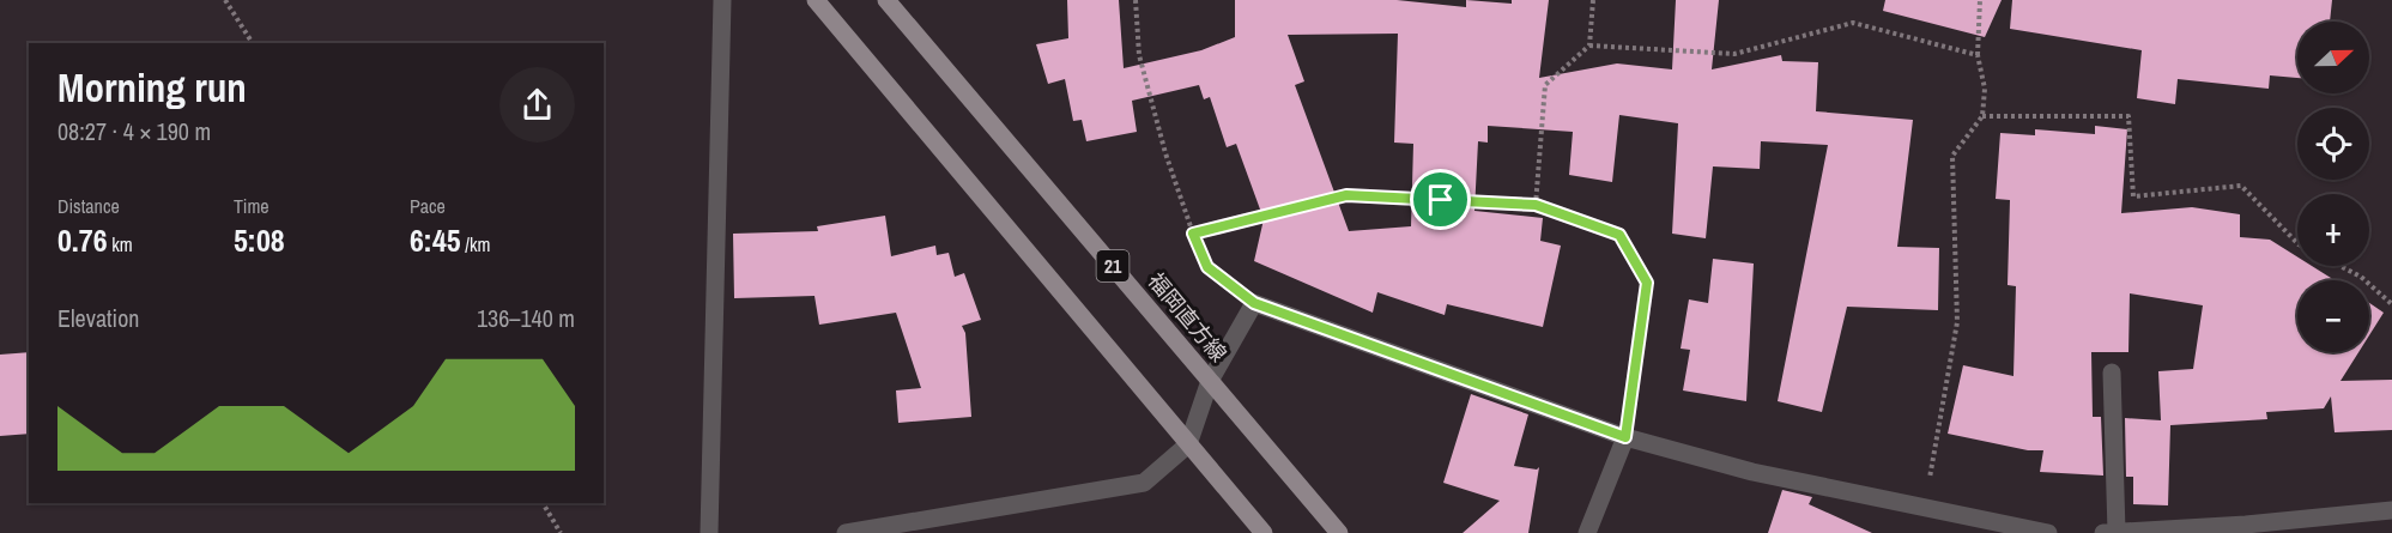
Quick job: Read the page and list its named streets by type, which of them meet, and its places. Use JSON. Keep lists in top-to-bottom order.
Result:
{
  "streets": {
    "main road": ["21", "福岡直方線"]
  },
  "north": "right",
  "page": {
    "map_buttons": ["+", "−"],
    "heading": ["Morning run", "08:27 · 4 × 190 m"],
    "stats": [
      ["Distance", "0.76 km"],
      ["Time", "5:08"],
      ["Pace", "6:45 /km"]
    ],
    "chart": ["Elevation", "136–140 m"]
  }
}
